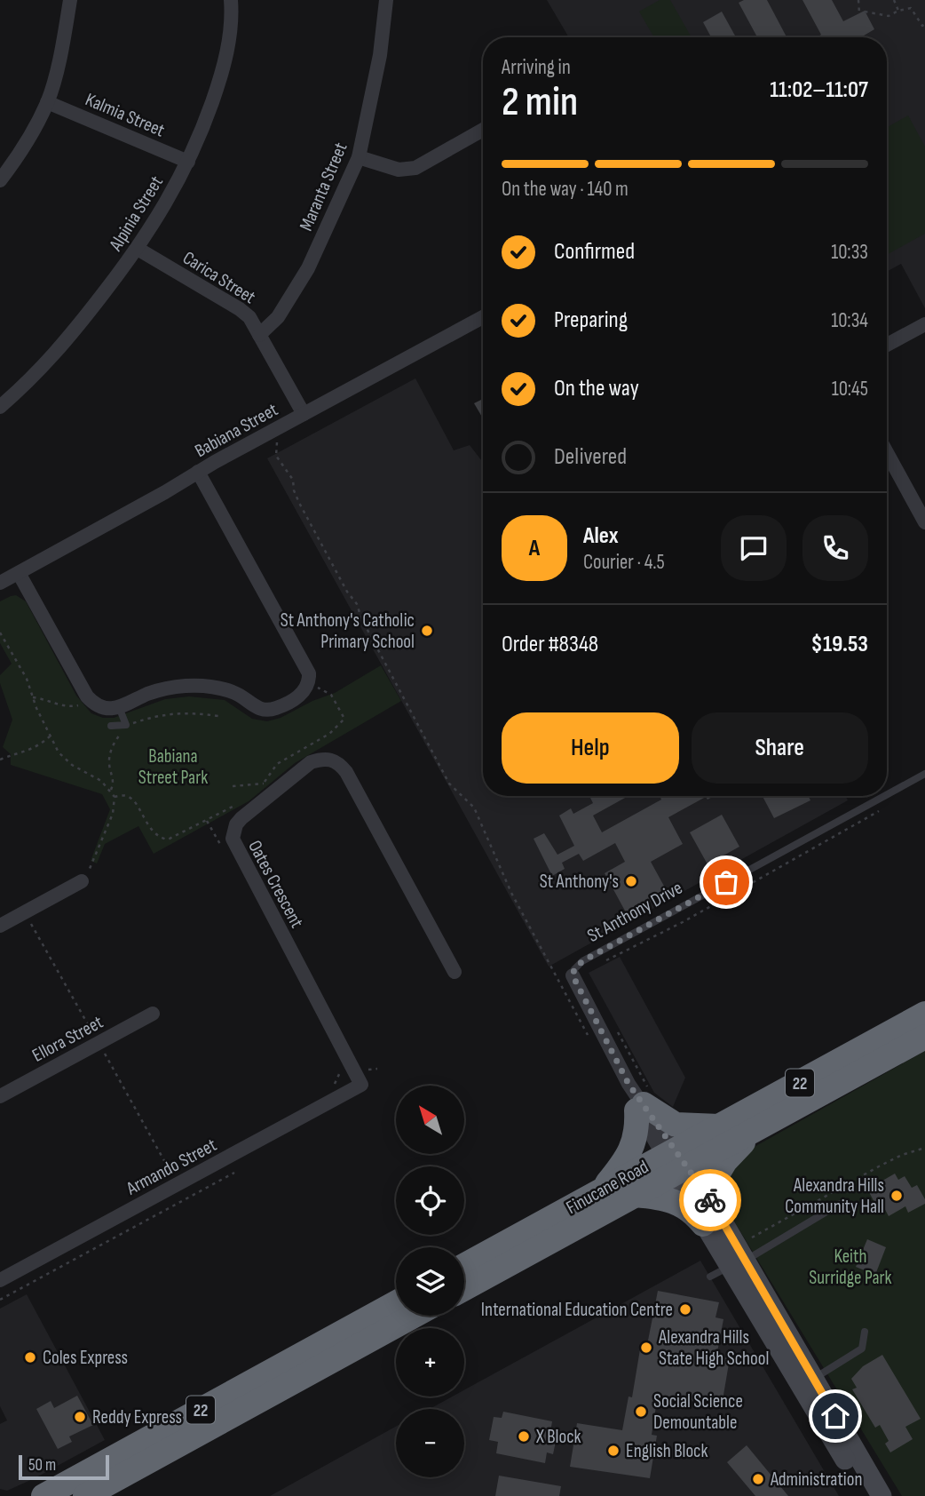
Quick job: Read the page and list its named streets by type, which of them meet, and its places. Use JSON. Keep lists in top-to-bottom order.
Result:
{
  "streets": {
    "highway": ["22", "Finucane Road"],
    "street": [
      "Kalmia Street",
      "Maranta Street",
      "Alpinia Street",
      "Carica Street",
      "Babiana Street",
      "Oates Crescent",
      "St Anthony Drive",
      "Ellora Street",
      "Armando Street"
    ]
  },
  "crossings": [
    ["Kalmia Street", "Alpinia Street"],
    ["Maranta Street", "Carica Street"],
    ["Alpinia Street", "Carica Street"],
    ["Carica Street", "Babiana Street"],
    ["Oates Crescent", "Armando Street"],
    ["St Anthony Drive", "Finucane Road"]
  ],
  "parks": ["Babiana Street Park", "Keith Surridge Park"],
  "places": [
    "St Anthony's Catholic Primary School",
    "St Anthony's",
    "Alexandra Hills Community Hall",
    "International Education Centre",
    "Alexandra Hills State High School",
    "Coles Express",
    "Social Science Demountable",
    "Reddy Express",
    "X Block",
    "English Block",
    "Administration"
  ],
  "scale_bar": "50 m",
  "north": "top left",
  "page": {
    "heading": ["2 min", "Arriving in", "11:02–11:07"],
    "panel": [
      "Alex",
      "Courier · 4.5",
      "Order #8348",
      "$19.53"
    ],
    "bar": "On the way · 140 m",
    "list": [
      ["Confirmed", "10:33"],
      ["Preparing", "10:34"],
      ["On the way", "10:45"],
      "Delivered"
    ],
    "round": "A",
    "buttons": ["Help", "Share"],
    "map_buttons": ["+", "−"],
    "scale": "50 m"
  }
}
